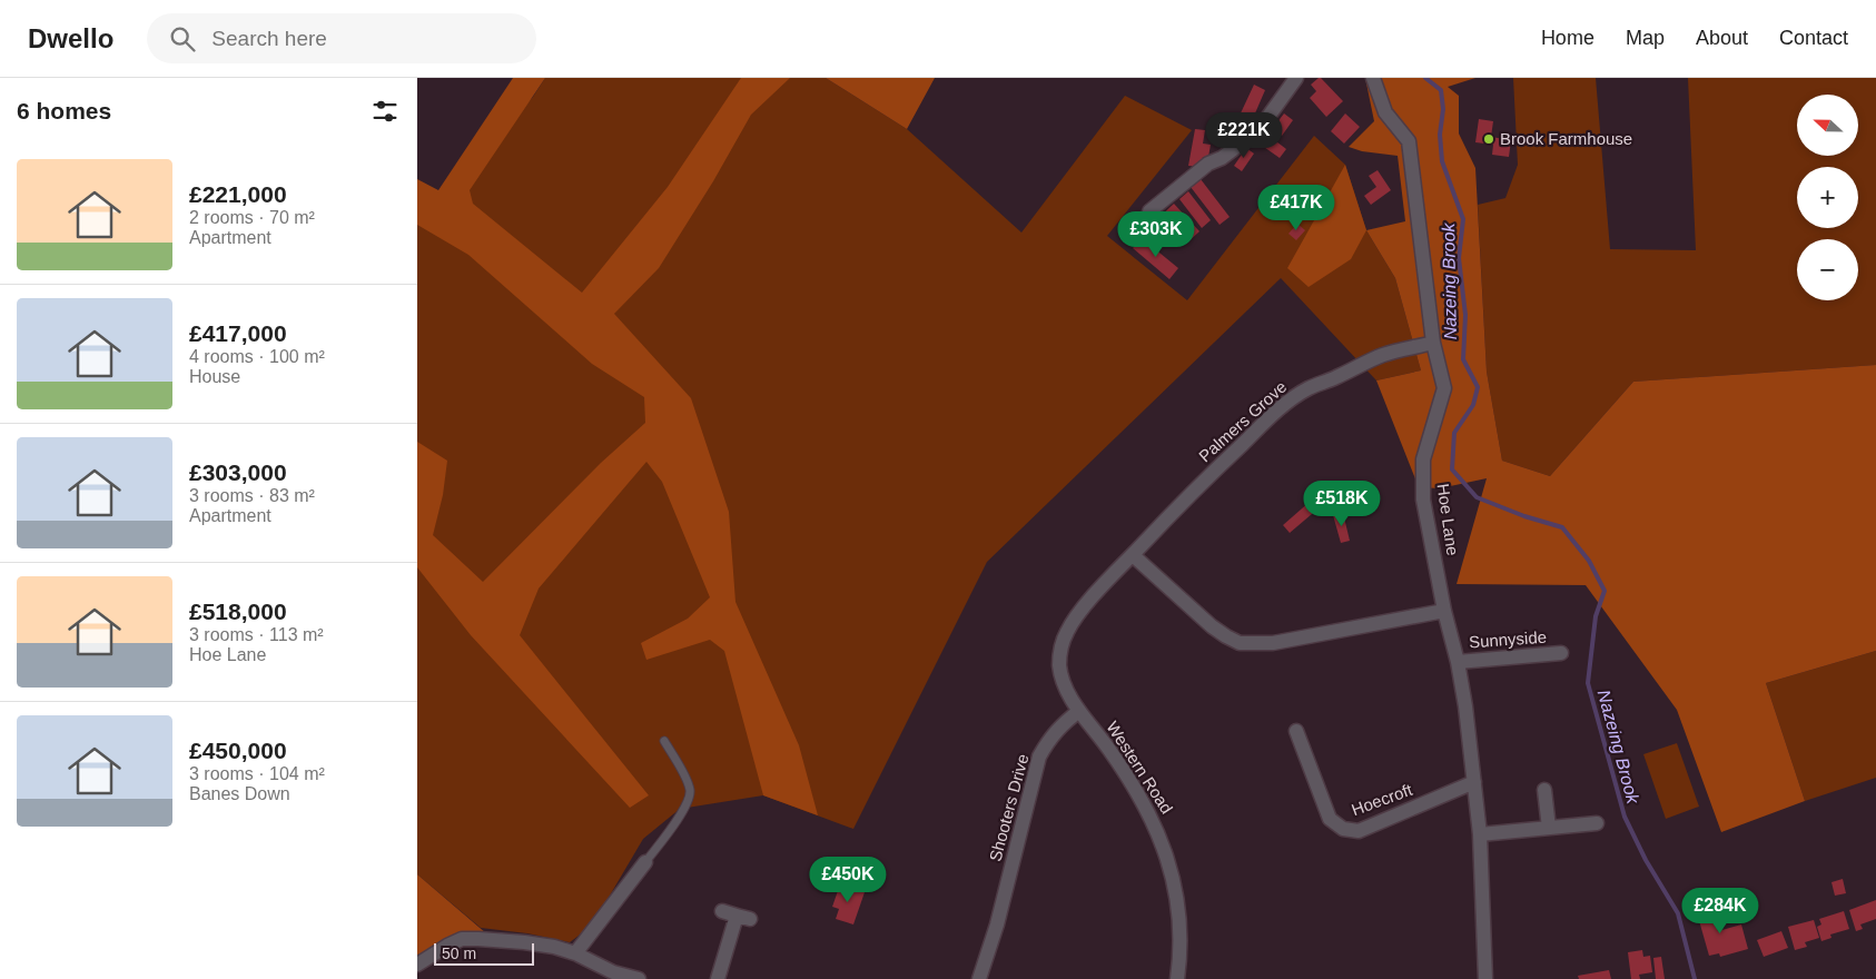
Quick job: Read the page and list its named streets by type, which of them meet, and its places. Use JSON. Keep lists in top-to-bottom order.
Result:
{
  "streets": {
    "street": [
      "Palmers Grove",
      "Hoe Lane",
      "Sunnyside",
      "Western Road",
      "Hoecroft",
      "Shooters Drive"
    ]
  },
  "crossings": [
    ["Palmers Grove", "Hoe Lane"],
    ["Palmers Grove", "Western Road"],
    ["Palmers Grove", "Shooters Drive"],
    ["Hoe Lane", "Sunnyside"],
    ["Hoe Lane", "Hoecroft"],
    ["Western Road", "Shooters Drive"]
  ],
  "water": ["Nazeing Brook"],
  "places": ["Brook Farmhouse"],
  "scale_bar": "50 m",
  "north": "left",
  "page": {
    "header": "Dwello",
    "search": "Search here",
    "nav": [
      "Home",
      "Map",
      "About",
      "Contact"
    ],
    "heading": "6 homes",
    "map_buttons": ["+", "−"],
    "price": [
      "£221K",
      "£417K",
      "£303K",
      "£518K",
      "£450K",
      "£284K"
    ],
    "list": [
      {
        "name": "£221,000",
        "note": "2 rooms · 70 m² · Apartment"
      },
      {
        "name": "£417,000",
        "note": "4 rooms · 100 m² · House"
      },
      {
        "name": "£303,000",
        "note": "3 rooms · 83 m² · Apartment"
      },
      {
        "name": "£518,000",
        "note": "3 rooms · 113 m² · Hoe Lane"
      },
      {
        "name": "£450,000",
        "note": "3 rooms · 104 m² · Banes Down"
      }
    ],
    "scale": "50 m"
  }
}
